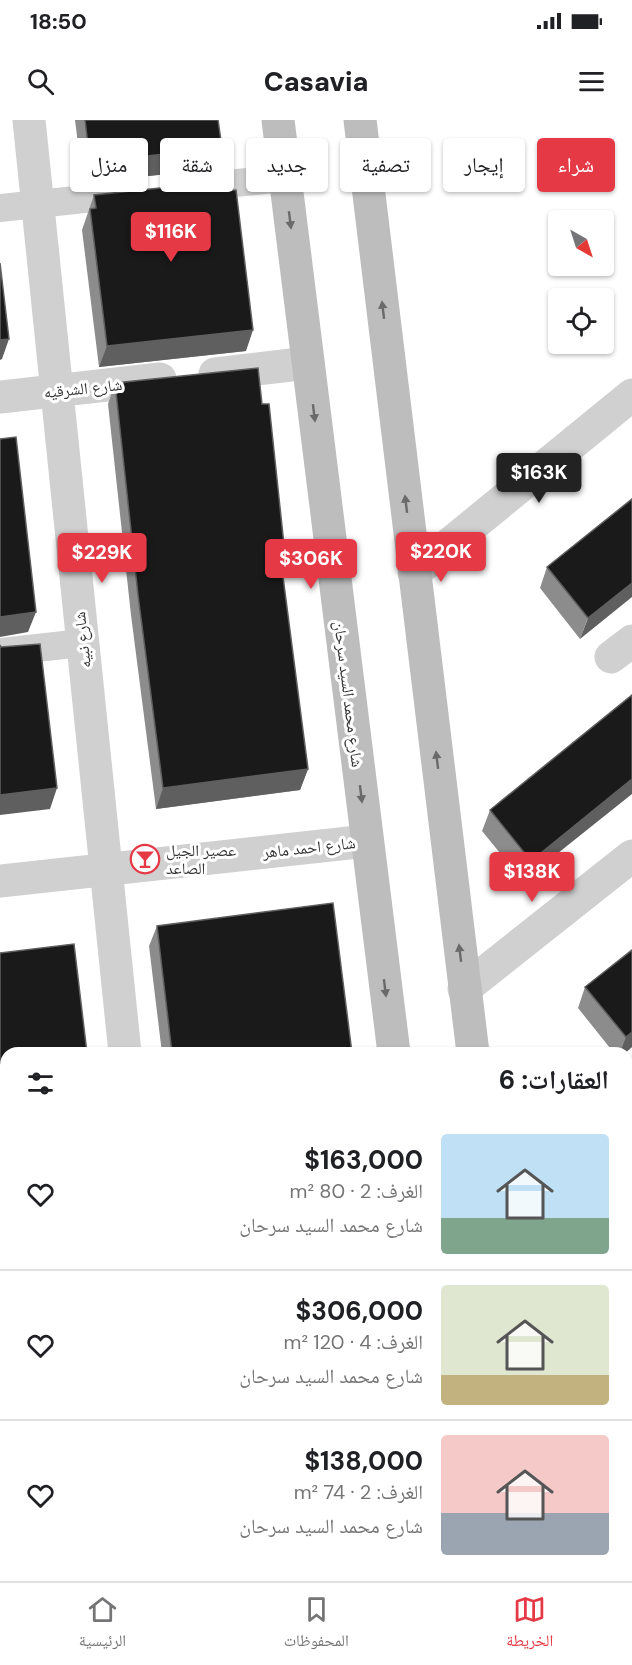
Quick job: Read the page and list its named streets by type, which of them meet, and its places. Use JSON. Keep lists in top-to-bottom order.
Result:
{
  "streets": {
    "street": [
      "شارع الشرقيه",
      "شارع نبيه",
      "شارع محمد السيد سرحان",
      "شارع احمد ماهر"
    ]
  },
  "crossings": [
    ["شارع الشرقيه", "شارع نبيه"],
    ["شارع الشرقيه", "شارع محمد السيد سرحان"],
    ["شارع نبيه", "شارع احمد ماهر"],
    ["شارع محمد السيد سرحان", "شارع احمد ماهر"]
  ],
  "places": {
    "bar": ["عصير الجيل الصاعد"]
  },
  "north": "bottom right",
  "page": {
    "status": "18:50",
    "header": "Casavia",
    "chip": [
      "شراء",
      "إيجار",
      "تصفية",
      "جديد",
      "شقة",
      "منزل"
    ],
    "price": [
      "$116K",
      "$163K",
      "$220K",
      "$229K",
      "$306K",
      "$138K"
    ],
    "heading": "العقارات: 6",
    "list": [
      {
        "name": "$163,000",
        "note": "الغرف: 2 · 80 m² · شارع محمد السيد سرحان"
      },
      {
        "name": "$306,000",
        "note": "الغرف: 4 · 120 m² · شارع محمد السيد سرحان"
      },
      {
        "name": "$138,000",
        "note": "الغرف: 2 · 74 m² · شارع محمد السيد سرحان"
      }
    ],
    "tabs": ["الخريطة", "المحفوظات", "الرئيسية"]
  }
}
